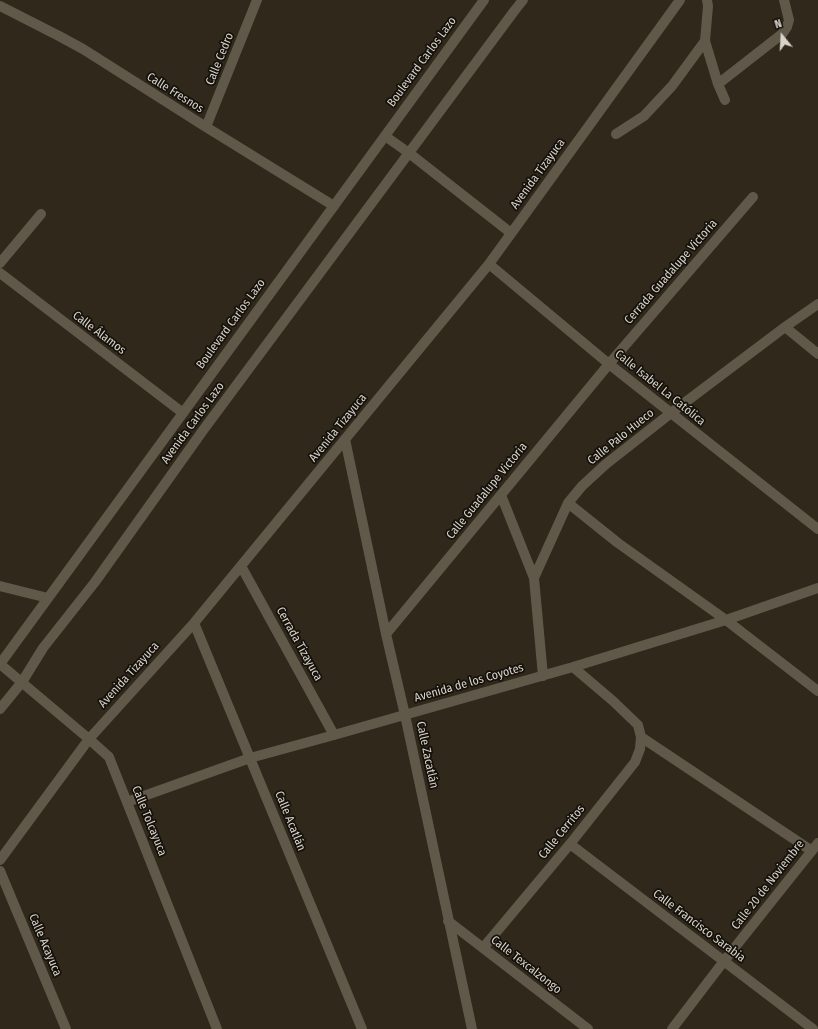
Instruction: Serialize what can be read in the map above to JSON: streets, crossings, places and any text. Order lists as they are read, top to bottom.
{
  "streets": {
    "street": [
      "Calle Cedro",
      "Boulevard Carlos Lazo",
      "Calle Fresnos",
      "Avenida Tizayuca",
      "Cerrada Guadalupe Victoria",
      "Calle Álamos",
      "Calle Isabel La Católica",
      "Avenida Carlos Lazo",
      "Calle Palo Hueco",
      "Calle Guadalupe Victoria",
      "Cerrada Tizayuca",
      "Avenida de los Coyotes",
      "Calle Zacatlán",
      "Calle Tolcayuca",
      "Calle Acatlán",
      "Calle Cerritos",
      "Calle 20 de Noviembre",
      "Calle Francisco Sarabia",
      "Calle Acayuca",
      "Calle Texcalzongo"
    ]
  },
  "crossings": [
    ["Calle Cedro", "Calle Fresnos"],
    ["Boulevard Carlos Lazo", "Calle Fresnos"],
    ["Boulevard Carlos Lazo", "Calle Álamos"],
    ["Boulevard Carlos Lazo", "Calle Tolcayuca"],
    ["Avenida Tizayuca", "Calle Isabel La Católica"],
    ["Avenida Tizayuca", "Cerrada Tizayuca"],
    ["Avenida Tizayuca", "Calle Zacatlán"],
    ["Avenida Tizayuca", "Calle Tolcayuca"],
    ["Avenida Tizayuca", "Calle Acatlán"],
    ["Cerrada Guadalupe Victoria", "Calle Isabel La Católica"],
    ["Cerrada Guadalupe Victoria", "Calle Guadalupe Victoria"],
    ["Calle Isabel La Católica", "Calle Palo Hueco"],
    ["Calle Isabel La Católica", "Calle Guadalupe Victoria"],
    ["Avenida Carlos Lazo", "Calle Tolcayuca"],
    ["Calle Guadalupe Victoria", "Calle Zacatlán"],
    ["Cerrada Tizayuca", "Avenida de los Coyotes"],
    ["Avenida de los Coyotes", "Calle Zacatlán"],
    ["Avenida de los Coyotes", "Calle Tolcayuca"],
    ["Avenida de los Coyotes", "Calle Acatlán"],
    ["Avenida de los Coyotes", "Calle Cerritos"],
    ["Calle Zacatlán", "Calle Texcalzongo"],
    ["Calle Cerritos", "Calle Francisco Sarabia"],
    ["Calle Cerritos", "Calle Texcalzongo"],
    ["Calle 20 de Noviembre", "Calle Francisco Sarabia"]
  ],
  "north": "top"
}
